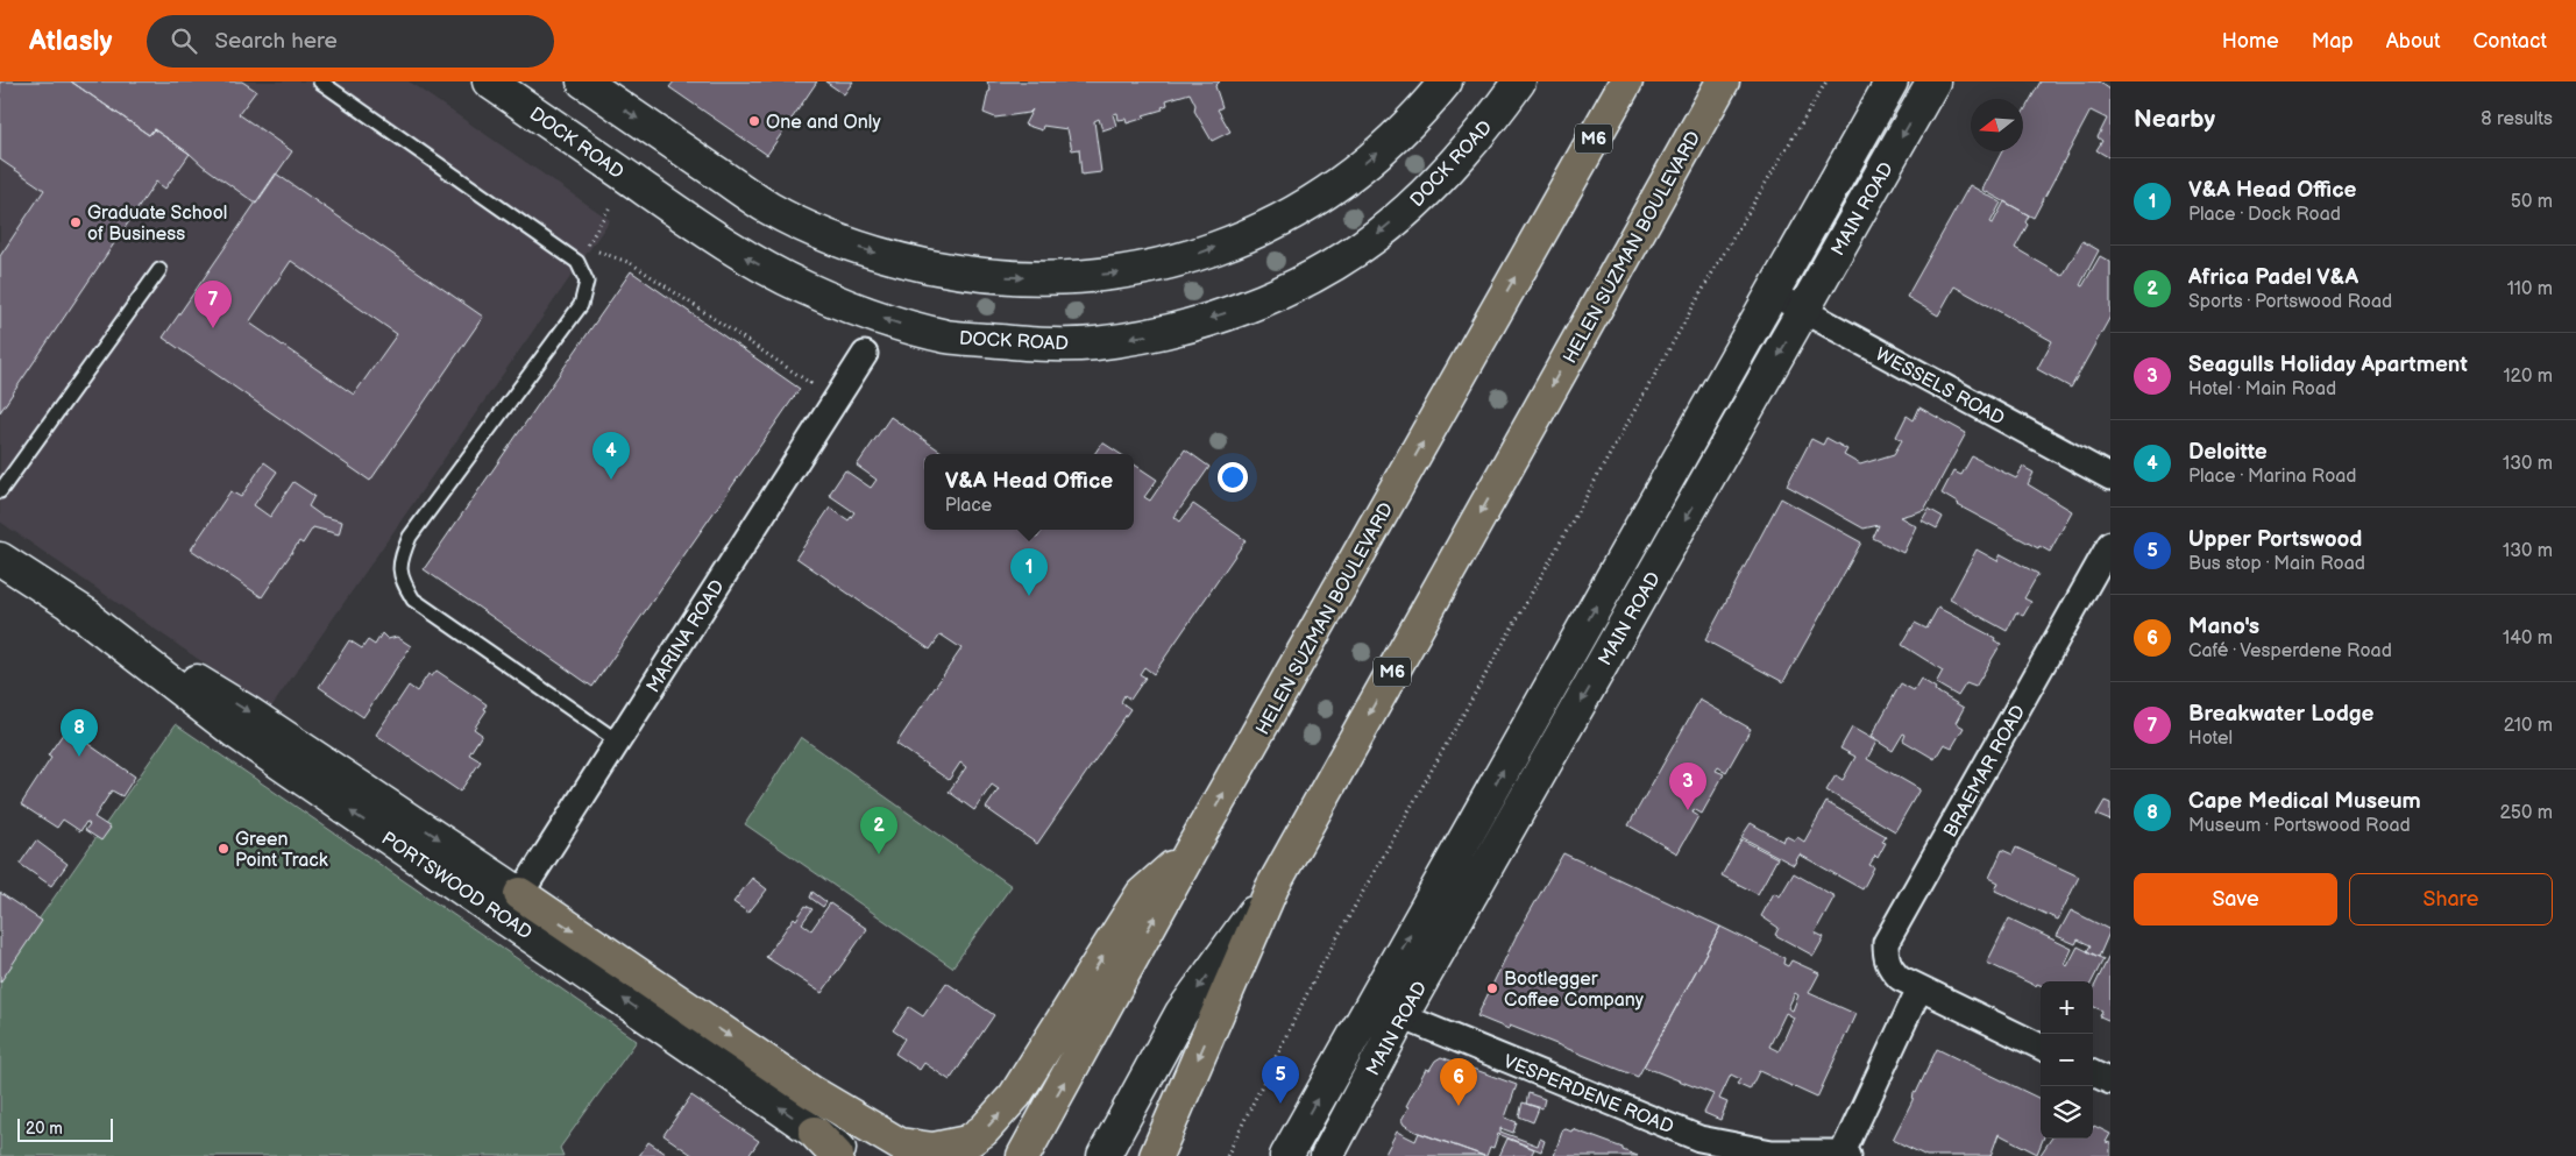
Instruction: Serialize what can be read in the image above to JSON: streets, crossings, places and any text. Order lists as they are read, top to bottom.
{
  "streets": {
    "main road": ["M6", "HELEN SUZMAN BOULEVARD"],
    "street": [
      "DOCK ROAD",
      "MAIN ROAD",
      "WESSELS ROAD",
      "MARINA ROAD",
      "BRAEMAR ROAD",
      "PORTSWOOD ROAD",
      "VESPERDENE ROAD"
    ]
  },
  "crossings": [
    ["MAIN ROAD", "WESSELS ROAD"],
    ["MAIN ROAD", "VESPERDENE ROAD"],
    ["MARINA ROAD", "PORTSWOOD ROAD"]
  ],
  "one_way": ["DOCK ROAD", "PORTSWOOD ROAD"],
  "places": [
    "One and Only",
    "Graduate School of Business",
    "Green Point Track",
    "Bootlegger Coffee Company"
  ],
  "scale_bar": "20 m",
  "north": "left",
  "page": {
    "header": "Atlasly",
    "search": "Search here",
    "nav": [
      "Home",
      "Map",
      "About",
      "Contact"
    ],
    "heading": ["Nearby", "8 results"],
    "list": [
      {
        "mark": "1",
        "name": "V&A Head Office",
        "note": "Place · Dock Road",
        "value": "50 m"
      },
      {
        "mark": "2",
        "name": "Africa Padel V&A",
        "note": "Sports · Portswood Road",
        "value": "110 m"
      },
      {
        "mark": "3",
        "name": "Seagulls Holiday Apartment",
        "note": "Hotel · Main Road",
        "value": "120 m"
      },
      {
        "mark": "4",
        "name": "Deloitte",
        "note": "Place · Marina Road",
        "value": "130 m"
      },
      {
        "mark": "5",
        "name": "Upper Portswood",
        "note": "Bus stop · Main Road",
        "value": "130 m"
      },
      {
        "mark": "6",
        "name": "Mano's",
        "note": "Café · Vesperdene Road",
        "value": "140 m"
      },
      {
        "mark": "7",
        "name": "Breakwater Lodge",
        "note": "Hotel",
        "value": "210 m"
      },
      {
        "mark": "8",
        "name": "Cape Medical Museum",
        "note": "Museum · Portswood Road",
        "value": "250 m"
      }
    ],
    "pins": [
      "7",
      "4",
      "1",
      "8",
      "3",
      "2",
      "5",
      "6"
    ],
    "popup": ["V&A Head Office", "Place"],
    "buttons": ["Save", "Share"],
    "map_buttons": ["+", "−"],
    "scale": "20 m"
  }
}
